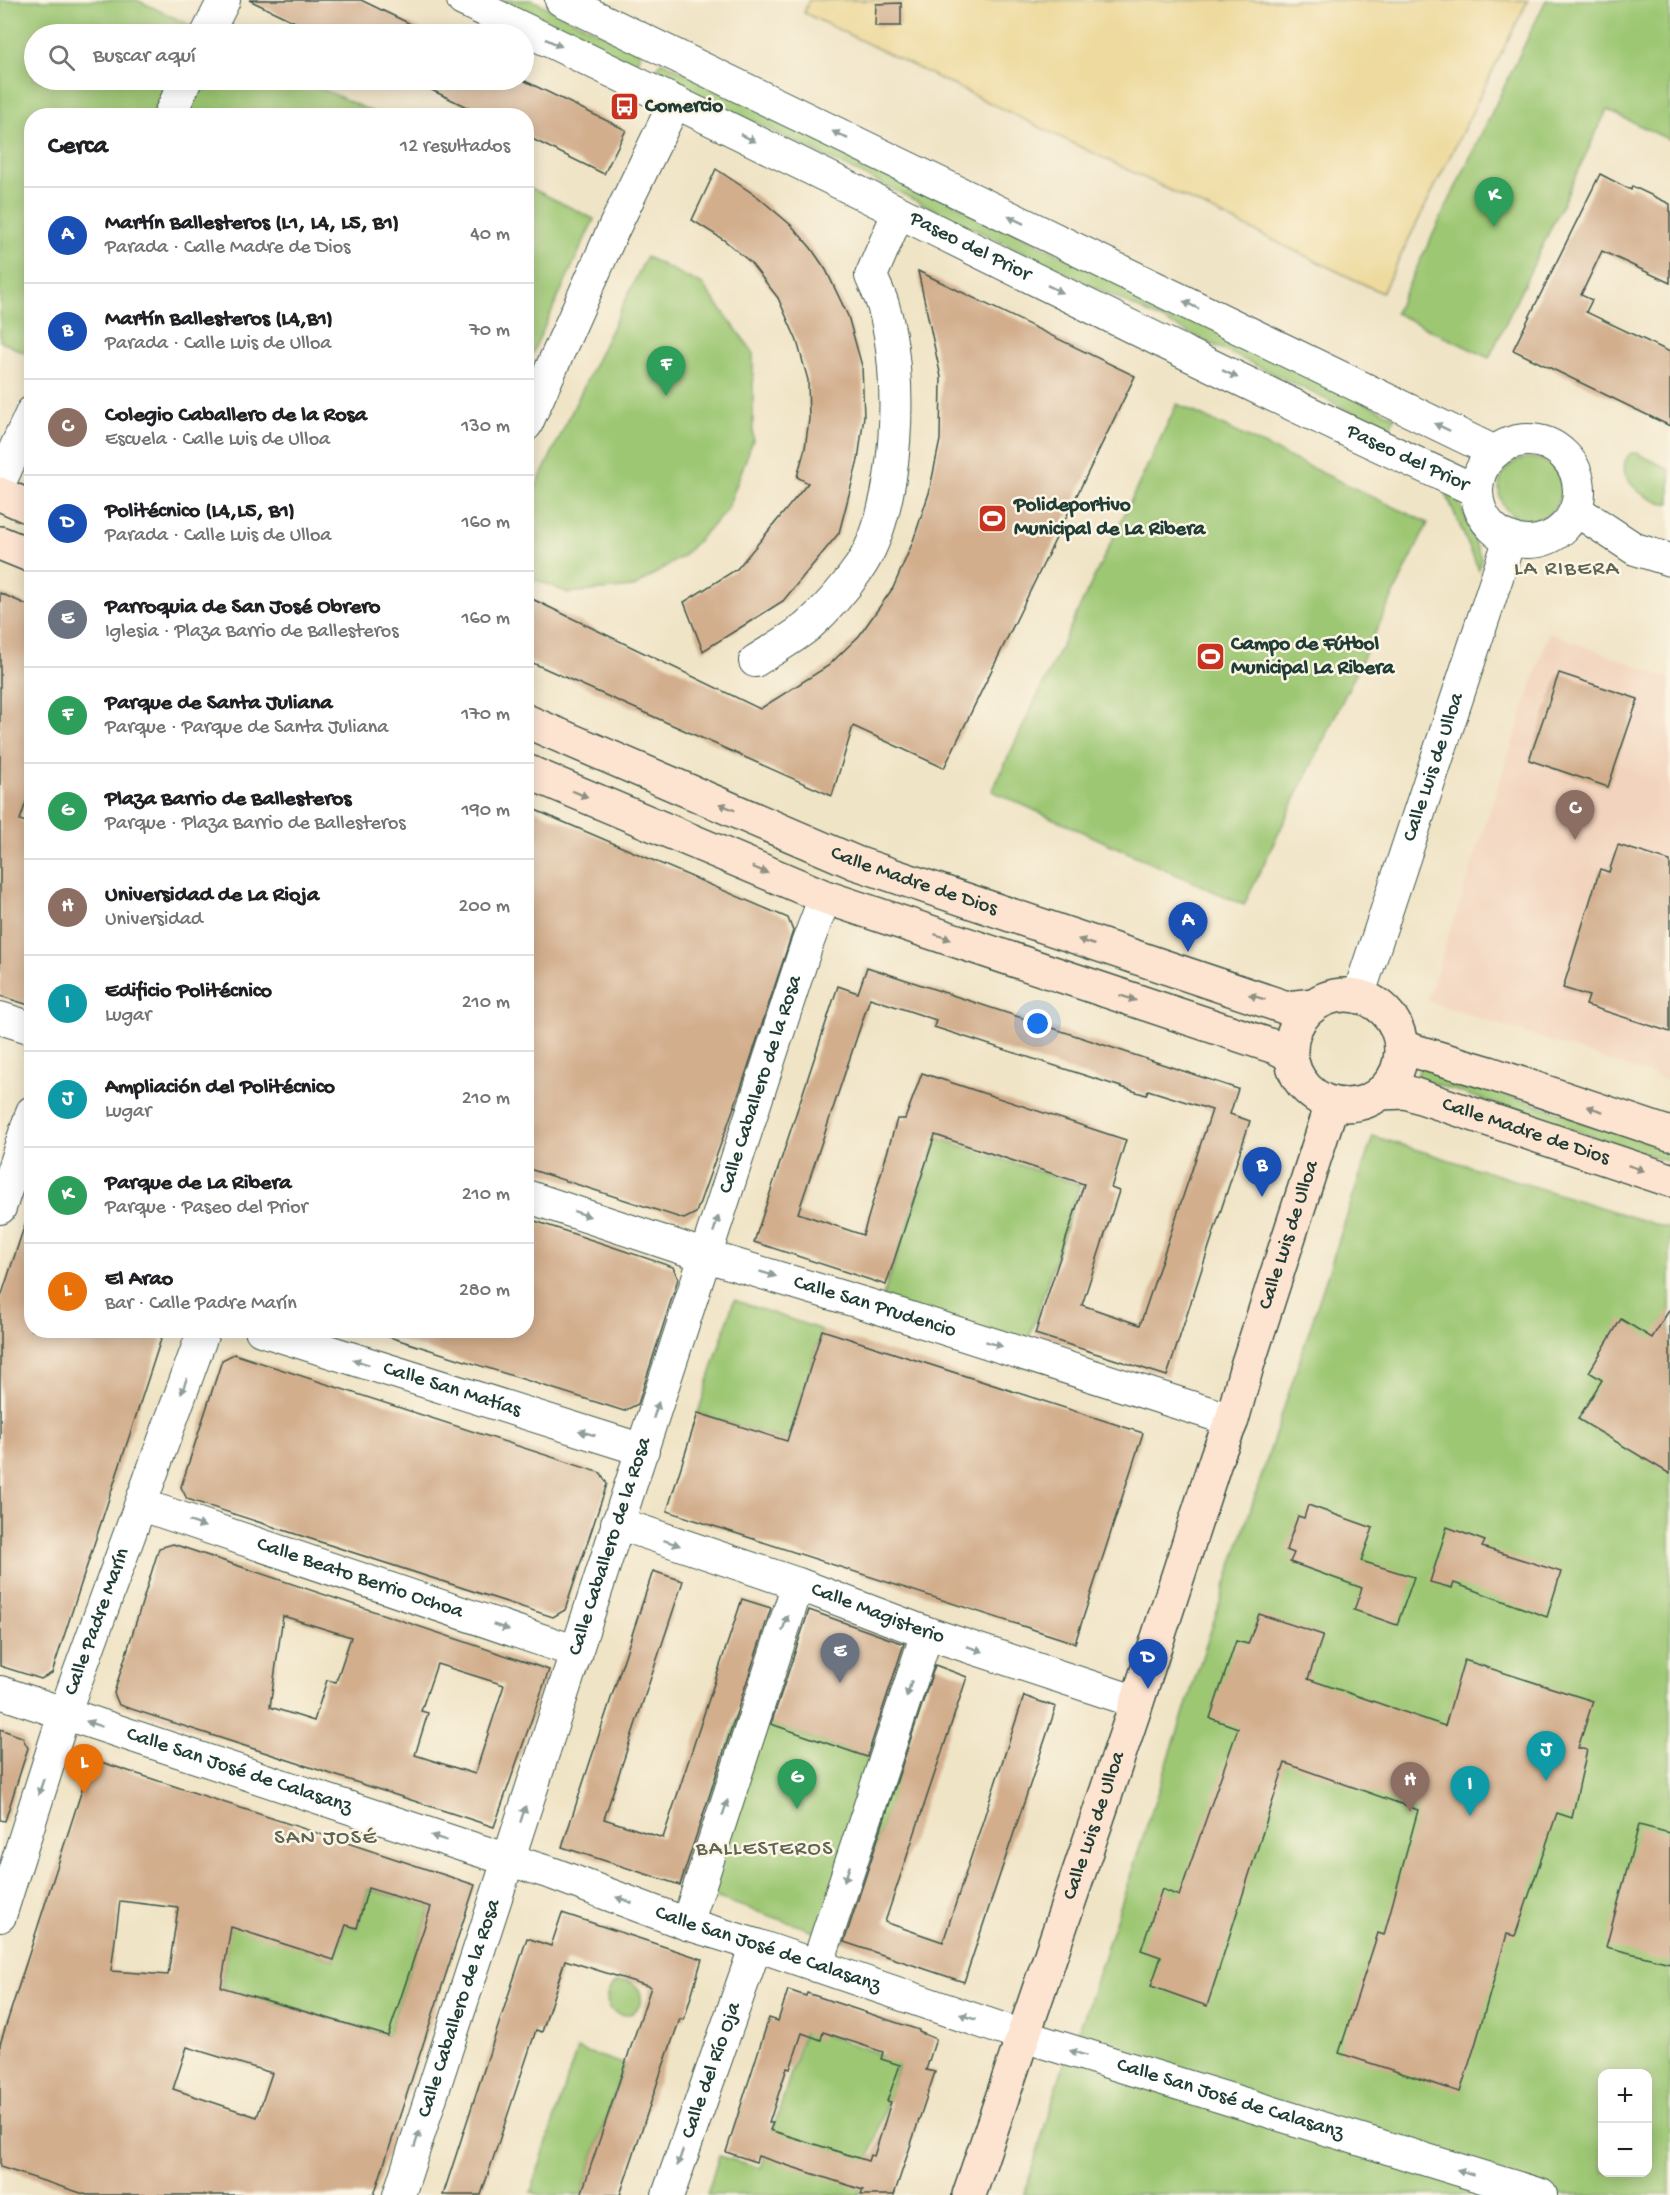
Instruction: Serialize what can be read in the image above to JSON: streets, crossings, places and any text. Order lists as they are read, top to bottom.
{
  "streets": {
    "main road": ["Calle Luis de Ulloa", "Calle Madre de Dios"],
    "street": [
      "Paseo del Prior",
      "Calle Caballero de la Rosa",
      "Calle San Prudencio",
      "Calle San Matías",
      "Calle Beato Berrio Ochoa",
      "Calle Magisterio",
      "Calle Padre Marín",
      "Calle San José de Calasanz",
      "Calle del Río Oja"
    ]
  },
  "crossings": [
    ["Paseo del Prior", "Calle Luis de Ulloa"],
    ["Calle Luis de Ulloa", "Calle Madre de Dios"],
    ["Calle Luis de Ulloa", "Calle San Prudencio"],
    ["Calle Luis de Ulloa", "Calle Magisterio"],
    ["Calle Luis de Ulloa", "Calle San José de Calasanz"],
    ["Calle Madre de Dios", "Calle Caballero de la Rosa"],
    ["Calle Caballero de la Rosa", "Calle San Prudencio"],
    ["Calle Caballero de la Rosa", "Calle San Matías"],
    ["Calle Caballero de la Rosa", "Calle Beato Berrio Ochoa"],
    ["Calle Caballero de la Rosa", "Calle Magisterio"],
    ["Calle Caballero de la Rosa", "Calle San José de Calasanz"],
    ["Calle Beato Berrio Ochoa", "Calle Padre Marín"],
    ["Calle Padre Marín", "Calle San José de Calasanz"],
    ["Calle San José de Calasanz", "Calle del Río Oja"]
  ],
  "one_way": [
    "Calle Caballero de la Rosa",
    "Calle San Prudencio",
    "Calle San Matías",
    "Calle Beato Berrio Ochoa",
    "Calle Magisterio",
    "Calle Padre Marín",
    "Calle San José de Calasanz",
    "Calle del Río Oja"
  ],
  "districts": ["LA RIBERA", "SAN JOSÉ", "BALLESTEROS"],
  "places": {
    "bus stop": ["Comercio"],
    "sports": ["Polideportivo Municipal de La Ribera", "Campo de Fútbol Municipal La Ribera"]
  },
  "page": {
    "search": "Buscar aquí",
    "heading": ["Cerca", "12 resultados"],
    "pins": [
      "K",
      "F",
      "C",
      "A",
      "B",
      "E",
      "D",
      "J",
      "L",
      "G",
      "H",
      "I"
    ],
    "list": [
      {
        "mark": "A",
        "name": "Martín Ballesteros (L1, L4, L5, B1)",
        "note": "Parada · Calle Madre de Dios",
        "value": "40 m"
      },
      {
        "mark": "B",
        "name": "Martín Ballesteros (L4,B1)",
        "note": "Parada · Calle Luis de Ulloa",
        "value": "70 m"
      },
      {
        "mark": "C",
        "name": "Colegio Caballero de la Rosa",
        "note": "Escuela · Calle Luis de Ulloa",
        "value": "130 m"
      },
      {
        "mark": "D",
        "name": "Politécnico (L4,L5, B1)",
        "note": "Parada · Calle Luis de Ulloa",
        "value": "160 m"
      },
      {
        "mark": "E",
        "name": "Parroquia de San José Obrero",
        "note": "Iglesia · Plaza Barrio de Ballesteros",
        "value": "160 m"
      },
      {
        "mark": "F",
        "name": "Parque de Santa Juliana",
        "note": "Parque · Parque de Santa Juliana",
        "value": "170 m"
      },
      {
        "mark": "G",
        "name": "Plaza Barrio de Ballesteros",
        "note": "Parque · Plaza Barrio de Ballesteros",
        "value": "190 m"
      },
      {
        "mark": "H",
        "name": "Universidad de La Rioja",
        "note": "Universidad",
        "value": "200 m"
      },
      {
        "mark": "I",
        "name": "Edificio Politécnico",
        "note": "Lugar",
        "value": "210 m"
      },
      {
        "mark": "J",
        "name": "Ampliación del Politécnico",
        "note": "Lugar",
        "value": "210 m"
      },
      {
        "mark": "K",
        "name": "Parque de La Ribera",
        "note": "Parque · Paseo del Prior",
        "value": "210 m"
      },
      {
        "mark": "L",
        "name": "El Arao",
        "note": "Bar · Calle Padre Marín",
        "value": "280 m"
      }
    ],
    "map_buttons": ["+", "−"]
  }
}
